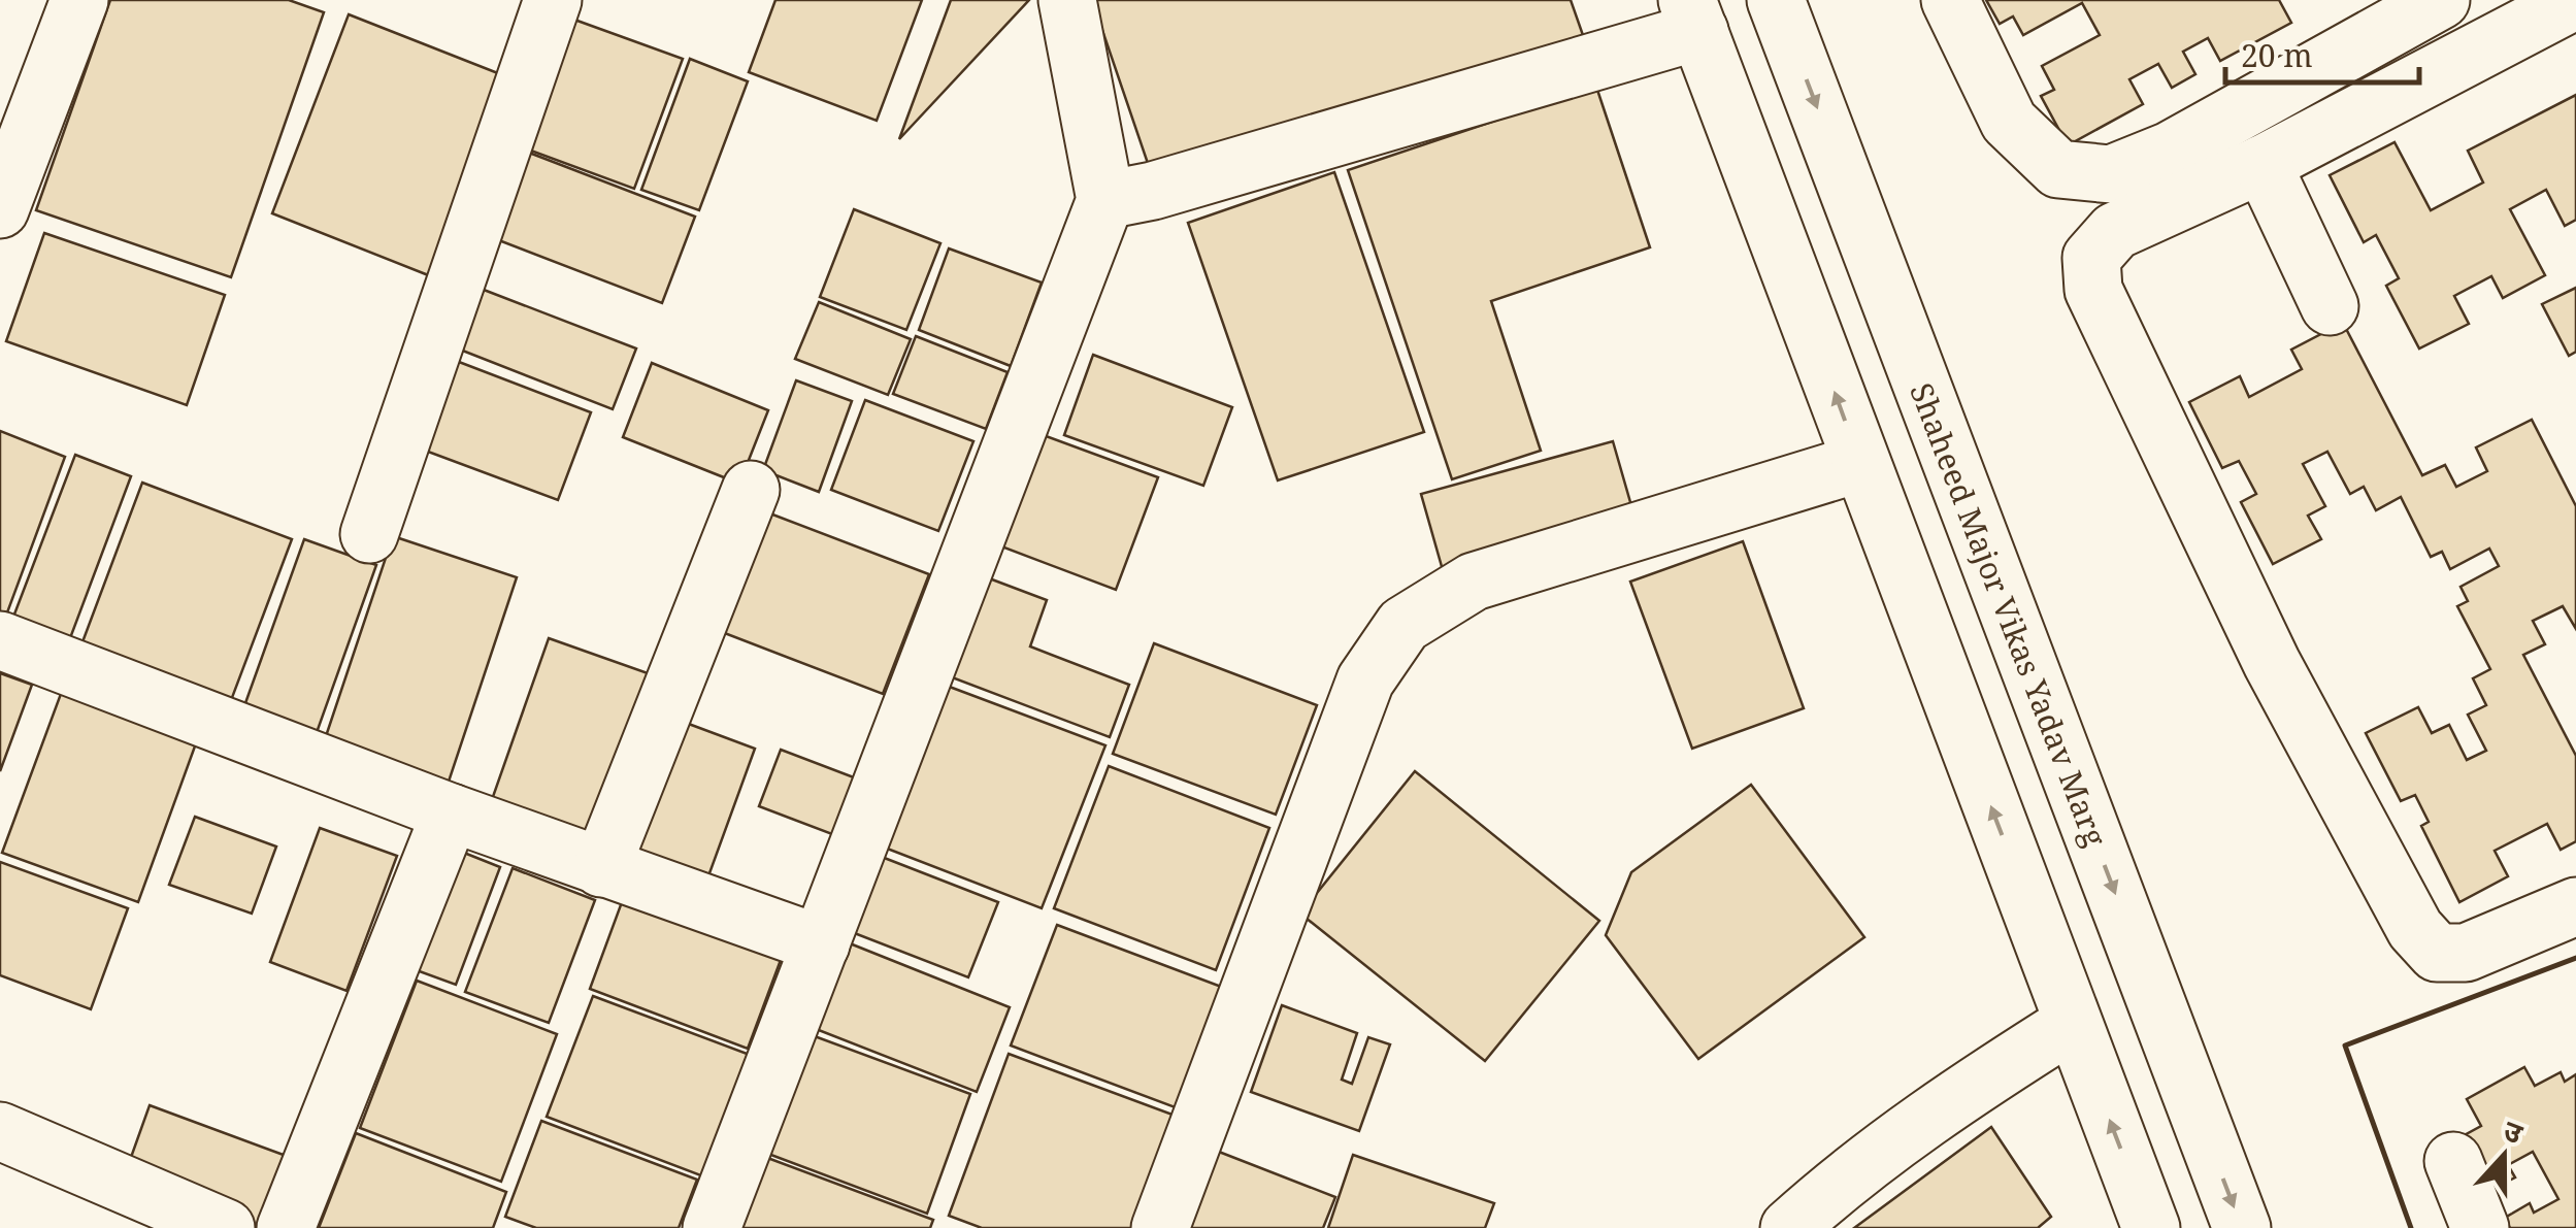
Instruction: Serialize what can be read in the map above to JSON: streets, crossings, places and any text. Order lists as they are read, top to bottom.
{
  "streets": {
    "street": ["Shaheed Major Vikas Yadav Marg"]
  },
  "scale_bar": "20 m",
  "north": "top"
}
